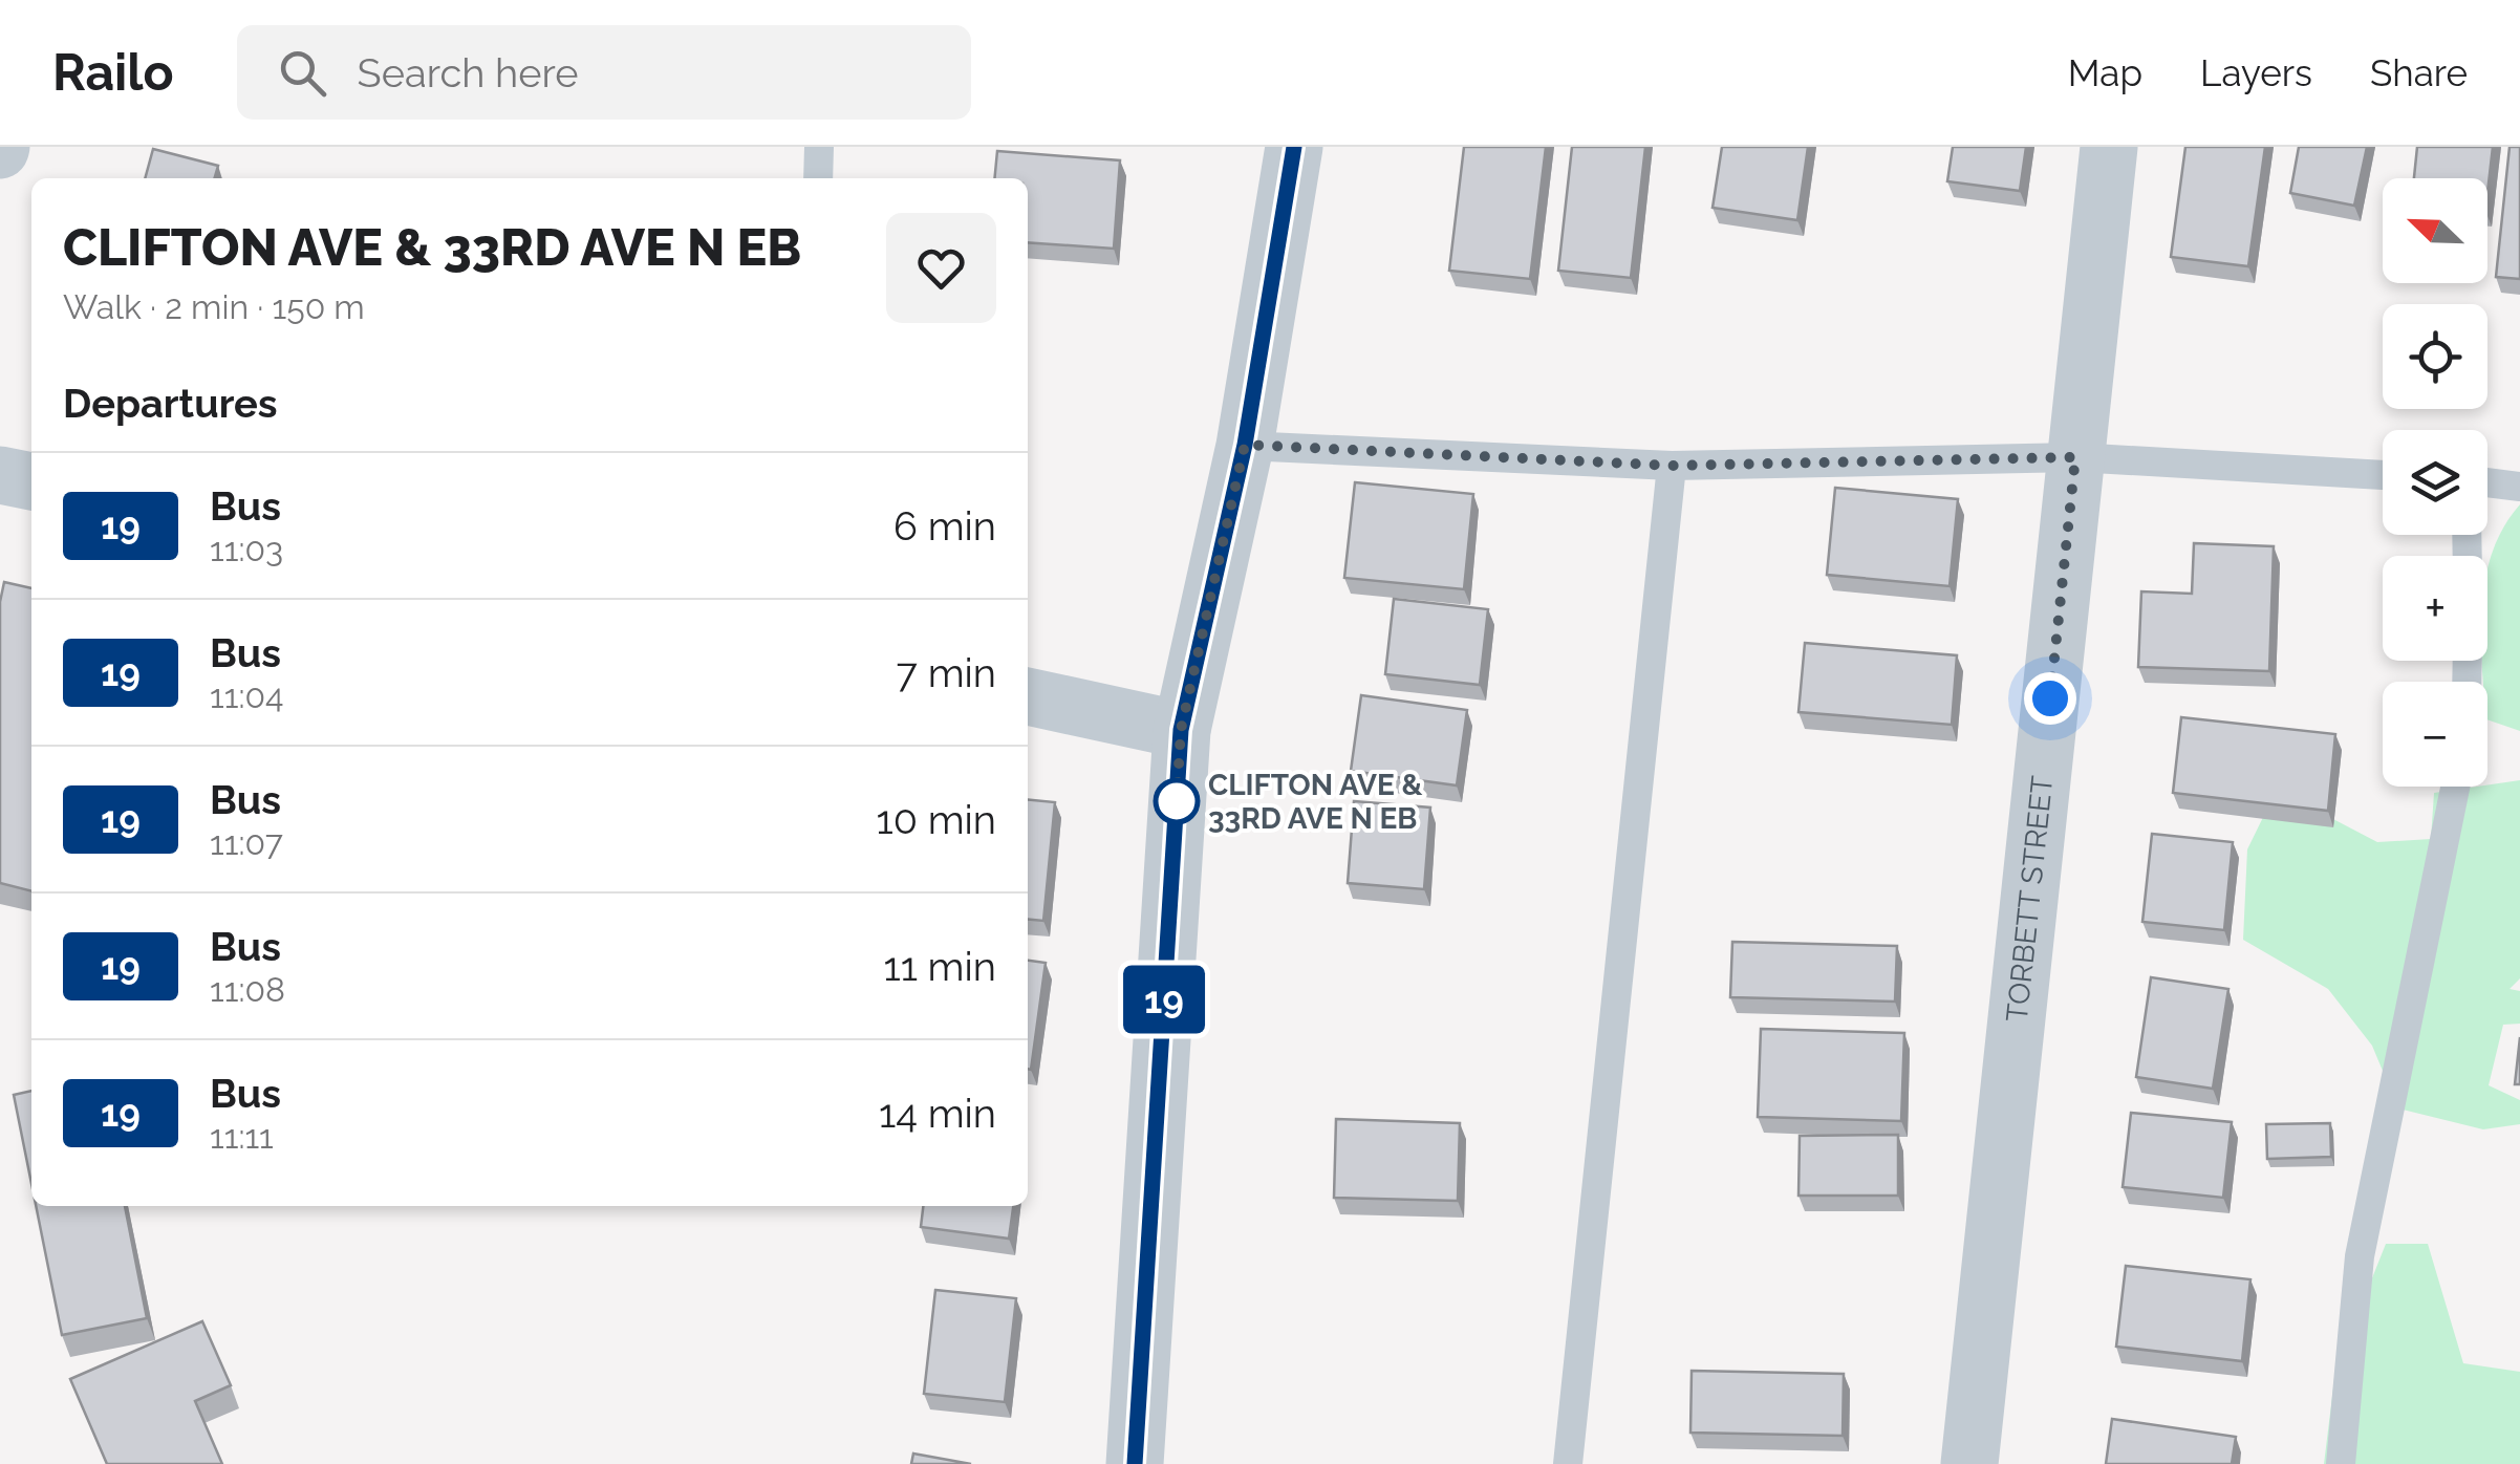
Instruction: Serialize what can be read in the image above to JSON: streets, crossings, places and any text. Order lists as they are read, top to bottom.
{
  "streets": {
    "street": ["TORBETT STREET"]
  },
  "places": ["CLIFTON AVE & 33RD AVE N EB"],
  "lines": ["bus line 19"],
  "north": "top left",
  "page": {
    "header": "Railo",
    "search": "Search here",
    "nav": ["Map", "Layers", "Share"],
    "on_map": "19",
    "map_buttons": ["+", "−"],
    "heading": [
      ["CLIFTON AVE & 33RD AVE N EB", "Walk · 2 min · 150 m"],
      "Departures"
    ],
    "list": [
      {
        "mark": "19",
        "name": "Bus",
        "note": "11:03",
        "value": "6 min"
      },
      {
        "mark": "19",
        "name": "Bus",
        "note": "11:04",
        "value": "7 min"
      },
      {
        "mark": "19",
        "name": "Bus",
        "note": "11:07",
        "value": "10 min"
      },
      {
        "mark": "19",
        "name": "Bus",
        "note": "11:08",
        "value": "11 min"
      },
      {
        "mark": "19",
        "name": "Bus",
        "note": "11:11",
        "value": "14 min"
      }
    ]
  }
}
